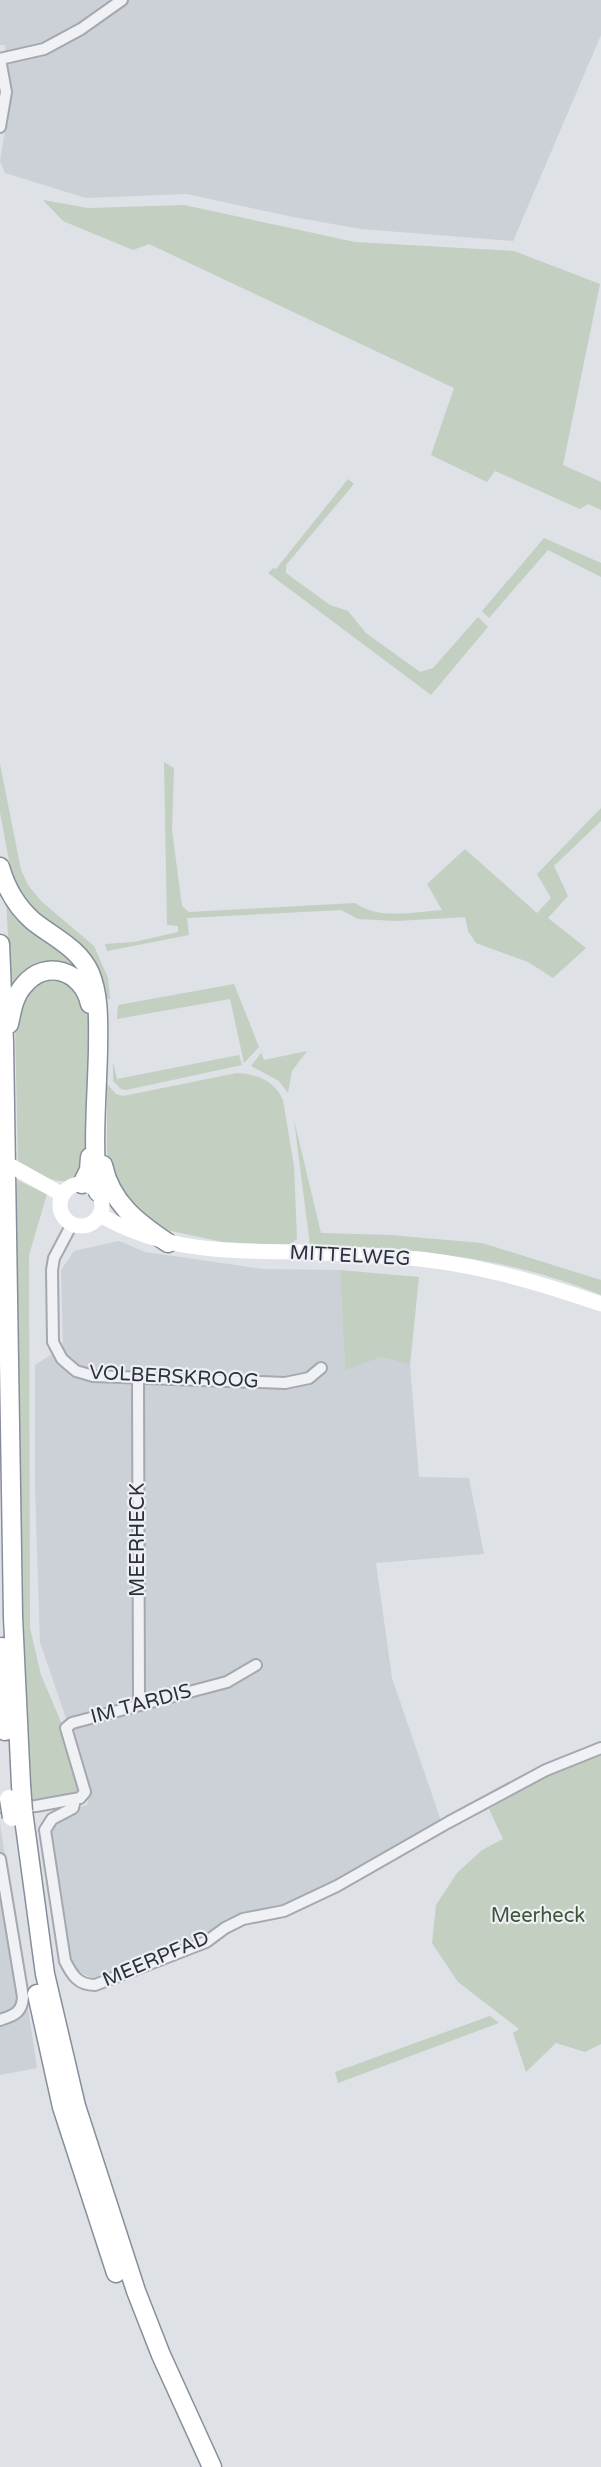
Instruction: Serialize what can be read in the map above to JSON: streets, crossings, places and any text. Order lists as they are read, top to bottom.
{
  "streets": {
    "main road": ["MITTELWEG"],
    "street": [
      "VOLBERSKROOG",
      "MEERHECK",
      "IM TARDIS",
      "MEERPFAD"
    ]
  },
  "crossings": [
    ["MITTELWEG", "VOLBERSKROOG"],
    ["VOLBERSKROOG", "MEERHECK"],
    ["MEERHECK", "IM TARDIS"],
    ["IM TARDIS", "MEERPFAD"]
  ],
  "parks": ["Meerheck"]
}
